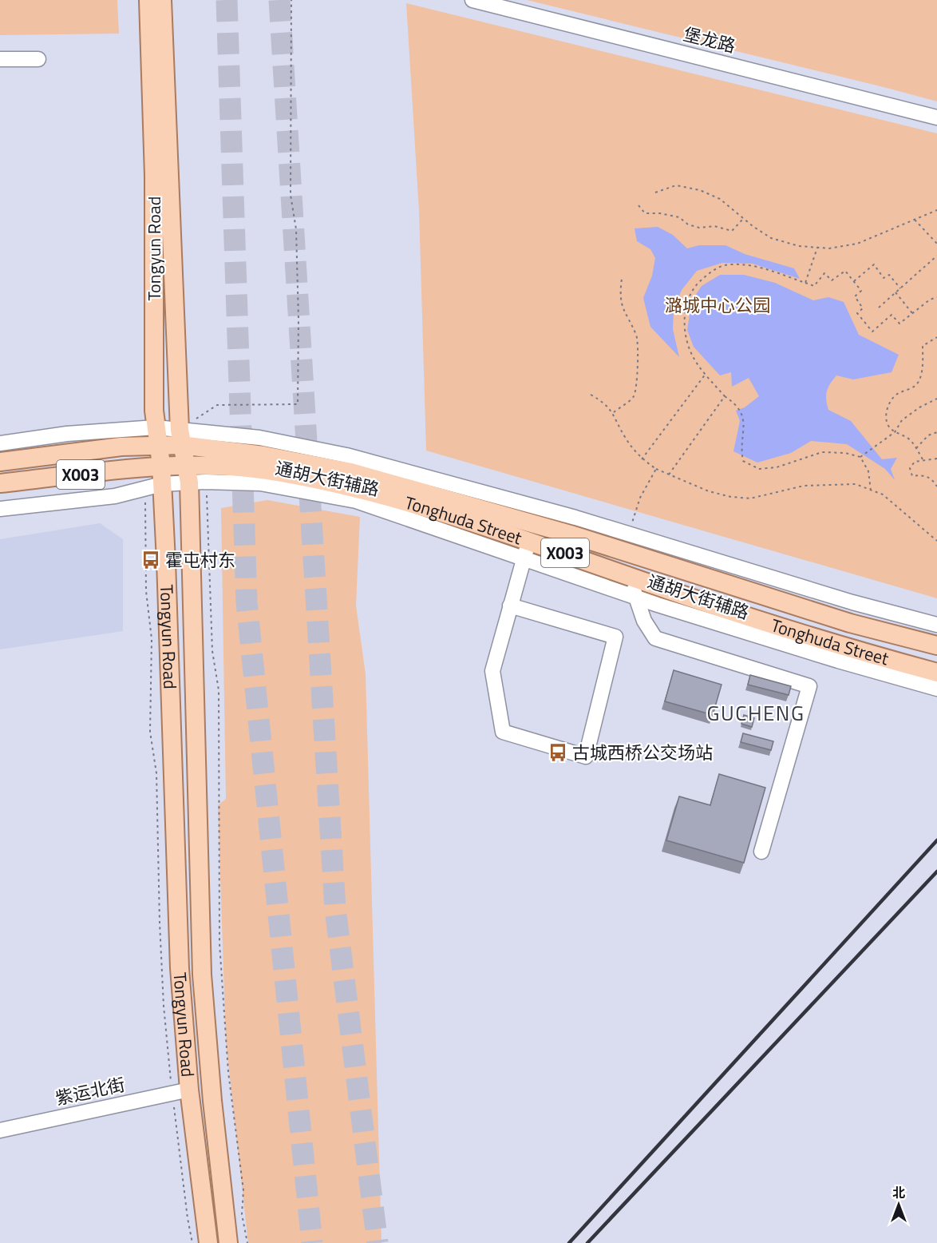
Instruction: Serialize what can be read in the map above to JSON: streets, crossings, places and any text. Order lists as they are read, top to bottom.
{
  "streets": {
    "main road": ["Tongyun Road", "X003", "Tonghuda Street"],
    "street": ["堡龙路", "通胡大街辅路", "紫运北街"]
  },
  "crossings": [
    ["Tongyun Road", "通胡大街辅路"],
    ["Tongyun Road", "Tonghuda Street"],
    ["Tongyun Road", "紫运北街"]
  ],
  "districts": ["GUCHENG"],
  "parks": ["潞城中心公园"],
  "places": {
    "bus stop": ["霍屯村东", "古城西桥公交场站"]
  },
  "north": "top"
}
